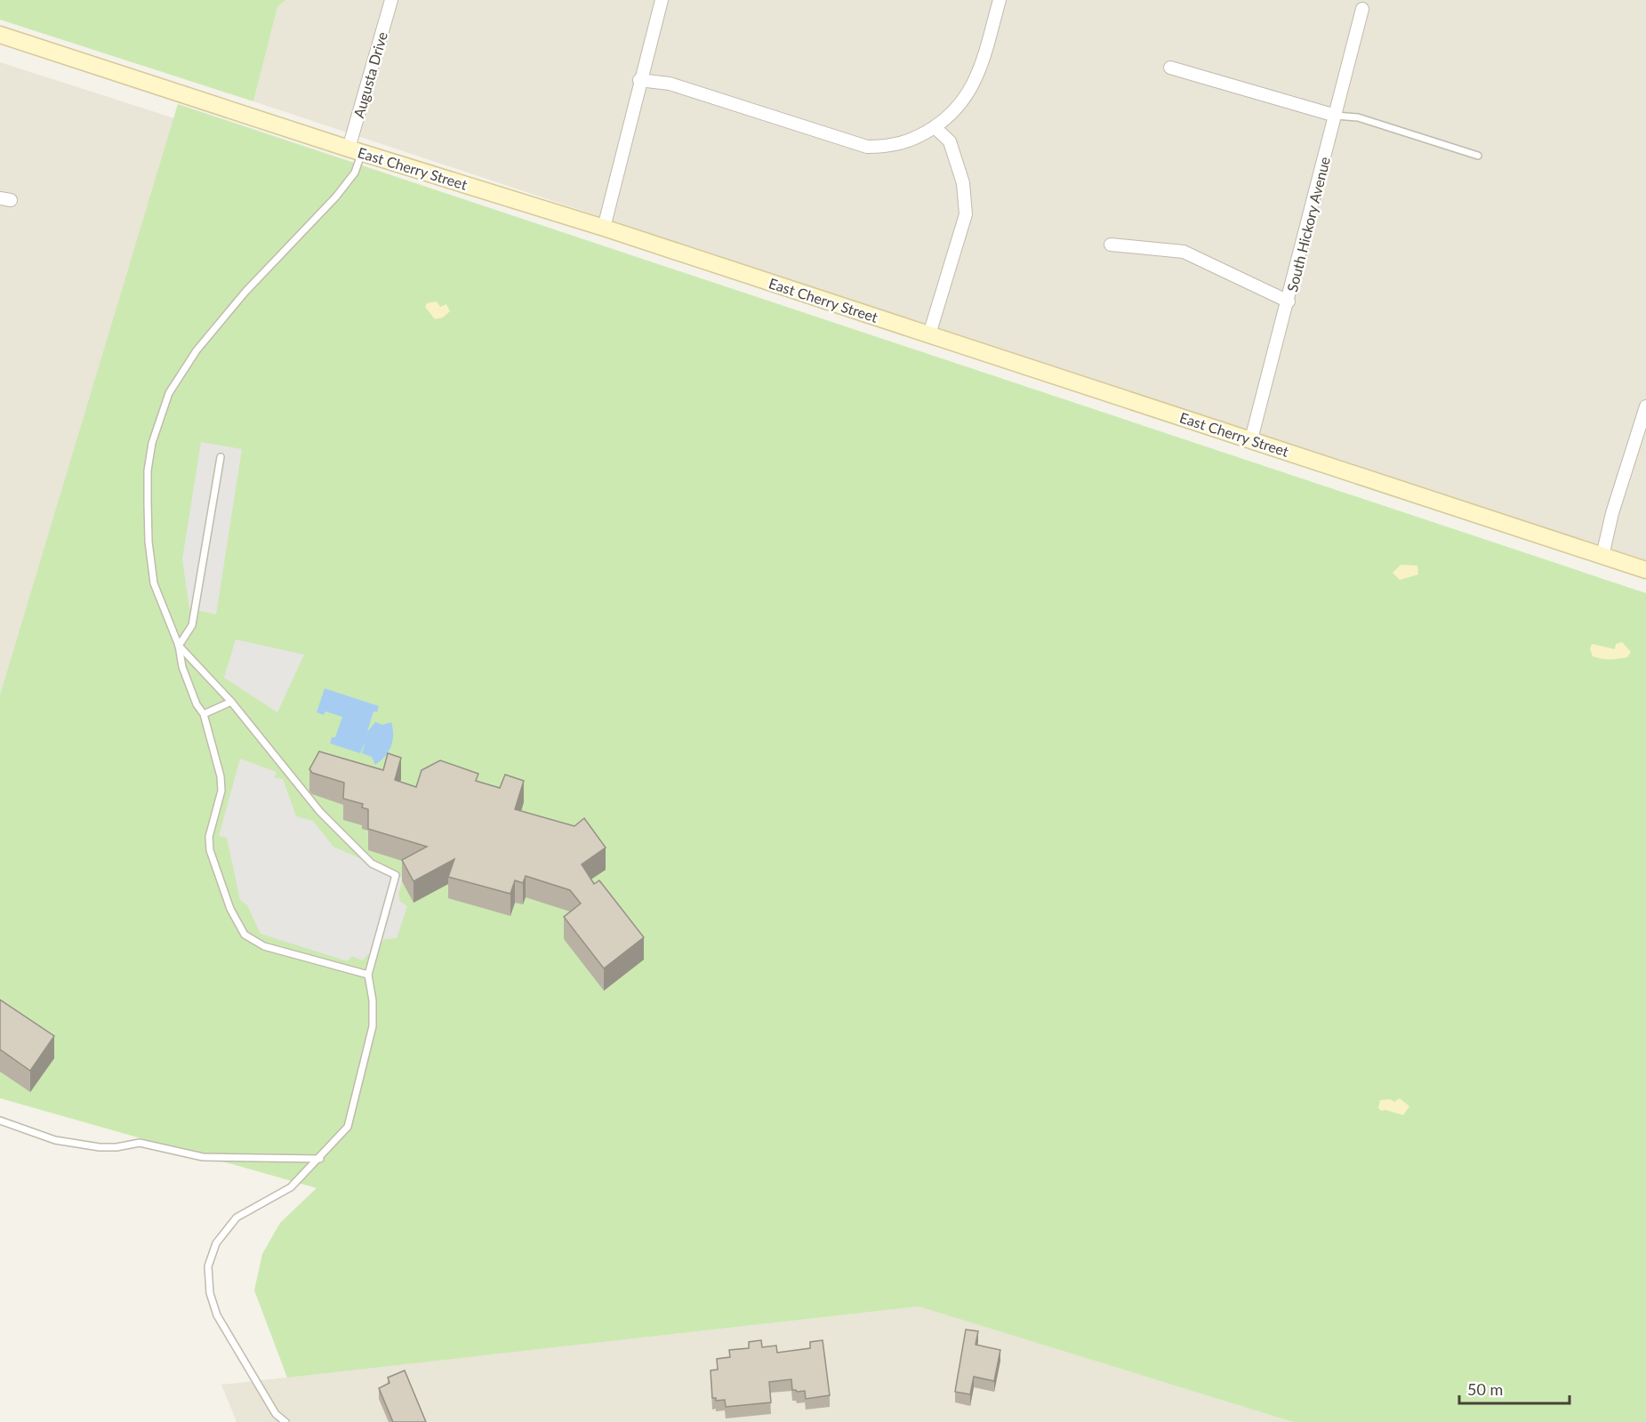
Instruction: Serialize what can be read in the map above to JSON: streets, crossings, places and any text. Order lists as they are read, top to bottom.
{
  "streets": {
    "street": ["Augusta Drive", "East Cherry Street", "South Hickory Avenue"]
  },
  "crossings": [
    ["Augusta Drive", "East Cherry Street"],
    ["East Cherry Street", "South Hickory Avenue"]
  ],
  "scale_bar": "50 m"
}
